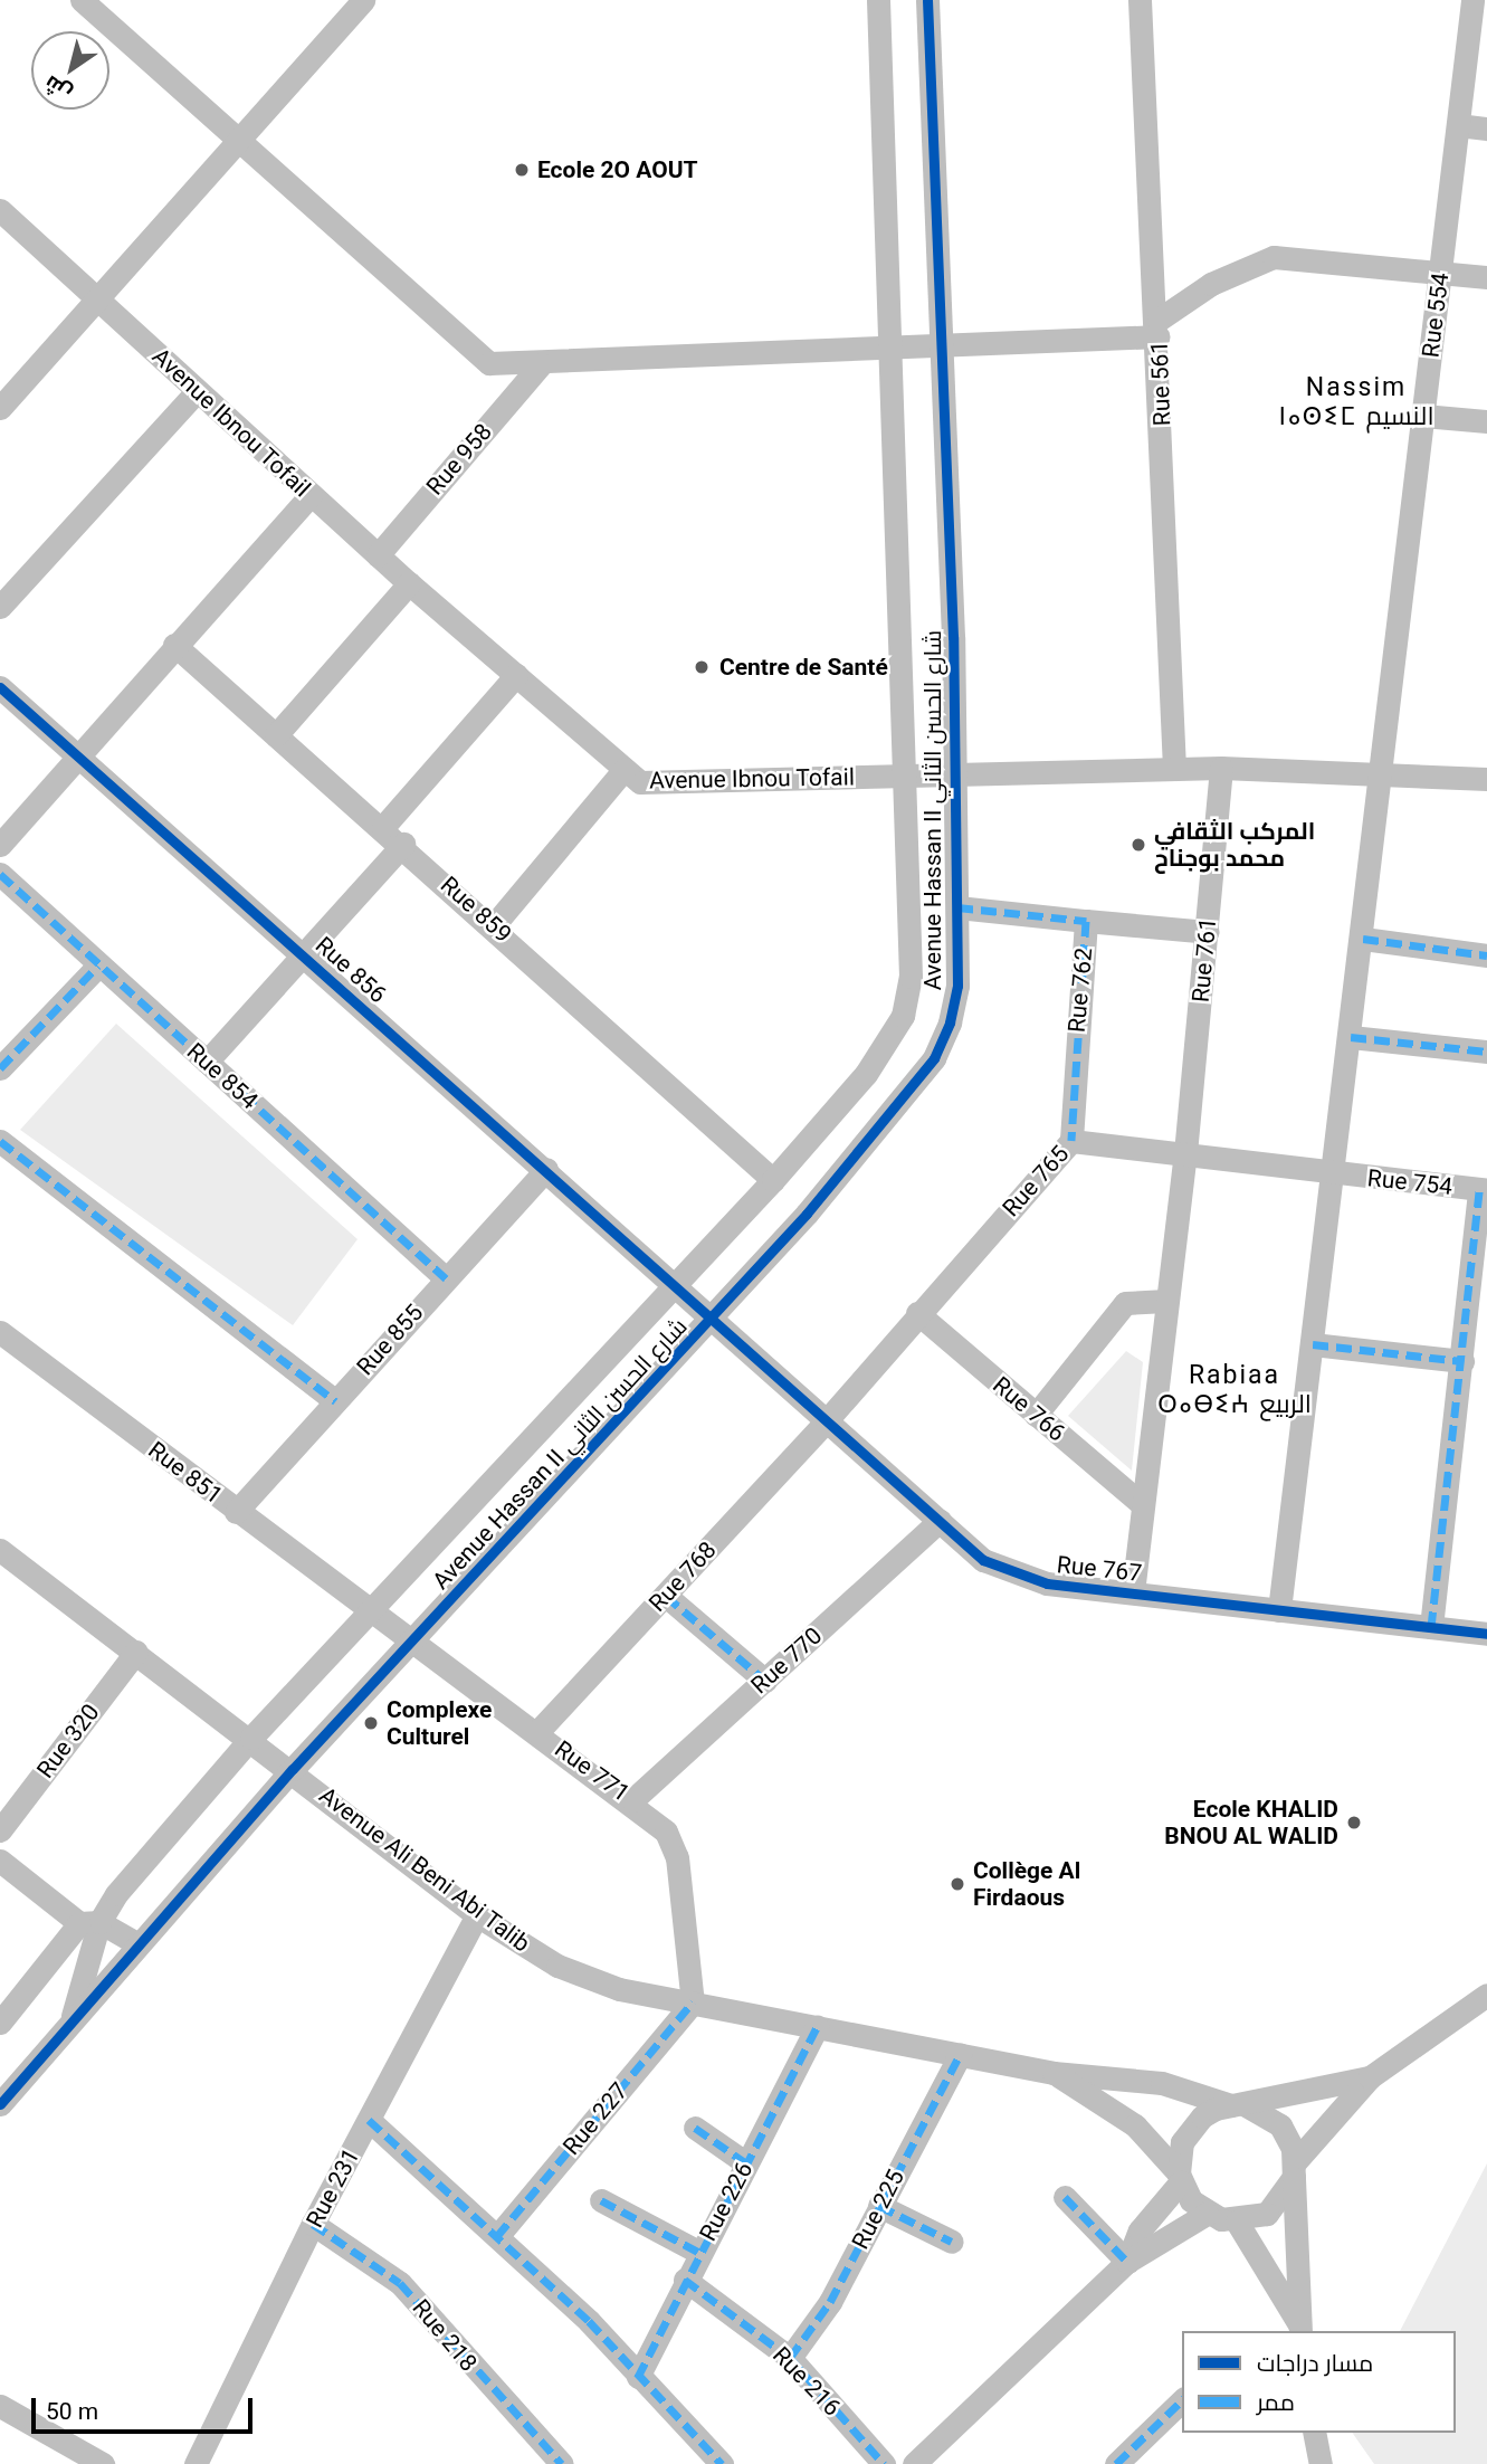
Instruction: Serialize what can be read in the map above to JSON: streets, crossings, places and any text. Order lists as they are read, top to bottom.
{
  "streets": {
    "street": [
      "Rue 554",
      "Rue 561",
      "Avenue Ibnou Tofail",
      "Rue 958",
      "Avenue Hassan II شارع الحسن الثاني",
      "Rue 859",
      "Rue 761",
      "Rue 856",
      "Rue 762",
      "Rue 854",
      "Rue 765",
      "Rue 754",
      "Rue 855",
      "Rue 766",
      "Rue 851",
      "Rue 767",
      "Rue 768",
      "Rue 770",
      "Rue 320",
      "Rue 771",
      "Avenue Ali Beni Abi Talib",
      "Rue 227",
      "Rue 231",
      "Rue 226",
      "Rue 225",
      "Rue 218",
      "Rue 216"
    ]
  },
  "crossings": [
    ["Rue 554", "Avenue Ibnou Tofail"],
    ["Rue 554", "Rue 765"],
    ["Rue 554", "Rue 754"],
    ["Rue 554", "Rue 767"],
    ["Rue 561", "Avenue Ibnou Tofail"],
    ["Avenue Ibnou Tofail", "Rue 958"],
    ["Avenue Ibnou Tofail", "Avenue Hassan II شارع الحسن الثاني"],
    ["Avenue Ibnou Tofail", "Rue 761"],
    ["Avenue Hassan II شارع الحسن الثاني", "Rue 859"],
    ["Avenue Hassan II شارع الحسن الثاني", "Rue 856"],
    ["Avenue Hassan II شارع الحسن الثاني", "Rue 762"],
    ["Avenue Hassan II شارع الحسن الثاني", "Rue 851"],
    ["Avenue Hassan II شارع الحسن الثاني", "Rue 767"],
    ["Avenue Hassan II شارع الحسن الثاني", "Rue 771"],
    ["Avenue Hassan II شارع الحسن الثاني", "Avenue Ali Beni Abi Talib"],
    ["Rue 761", "Rue 765"],
    ["Rue 761", "Rue 766"],
    ["Rue 761", "Rue 767"],
    ["Rue 856", "Rue 855"],
    ["Rue 856", "Rue 767"],
    ["Rue 762", "Rue 765"],
    ["Rue 854", "Rue 855"],
    ["Rue 765", "Rue 754"],
    ["Rue 765", "Rue 766"],
    ["Rue 765", "Rue 767"],
    ["Rue 765", "Rue 768"],
    ["Rue 855", "Rue 851"],
    ["Rue 851", "Rue 771"],
    ["Rue 767", "Rue 768"],
    ["Rue 767", "Rue 770"],
    ["Rue 768", "Rue 771"],
    ["Rue 770", "Rue 771"],
    ["Rue 320", "Avenue Ali Beni Abi Talib"],
    ["Rue 771", "Avenue Ali Beni Abi Talib"],
    ["Rue 771", "Rue 227"],
    ["Avenue Ali Beni Abi Talib", "Rue 227"],
    ["Avenue Ali Beni Abi Talib", "Rue 231"],
    ["Avenue Ali Beni Abi Talib", "Rue 226"],
    ["Avenue Ali Beni Abi Talib", "Rue 225"],
    ["Rue 231", "Rue 218"],
    ["Rue 226", "Rue 216"],
    ["Rue 225", "Rue 216"]
  ],
  "districts": ["Nassim ⵏⴰⵙⵉⵎ النسيم", "Rabiaa ⵔⴰⴱⵉⵄ الربيع"],
  "places": [
    "Ecole 2O AOUT",
    "Centre de Santé",
    "المركب الثقافي محمد بوجناح",
    "Complexe Culturel",
    "Ecole KHALID BNOU AL WALID",
    "Collège Al Firdaous"
  ],
  "legend": ["مسار دراجات", "ممر"],
  "scale_bar": "50 m",
  "north": "bottom left"
}
